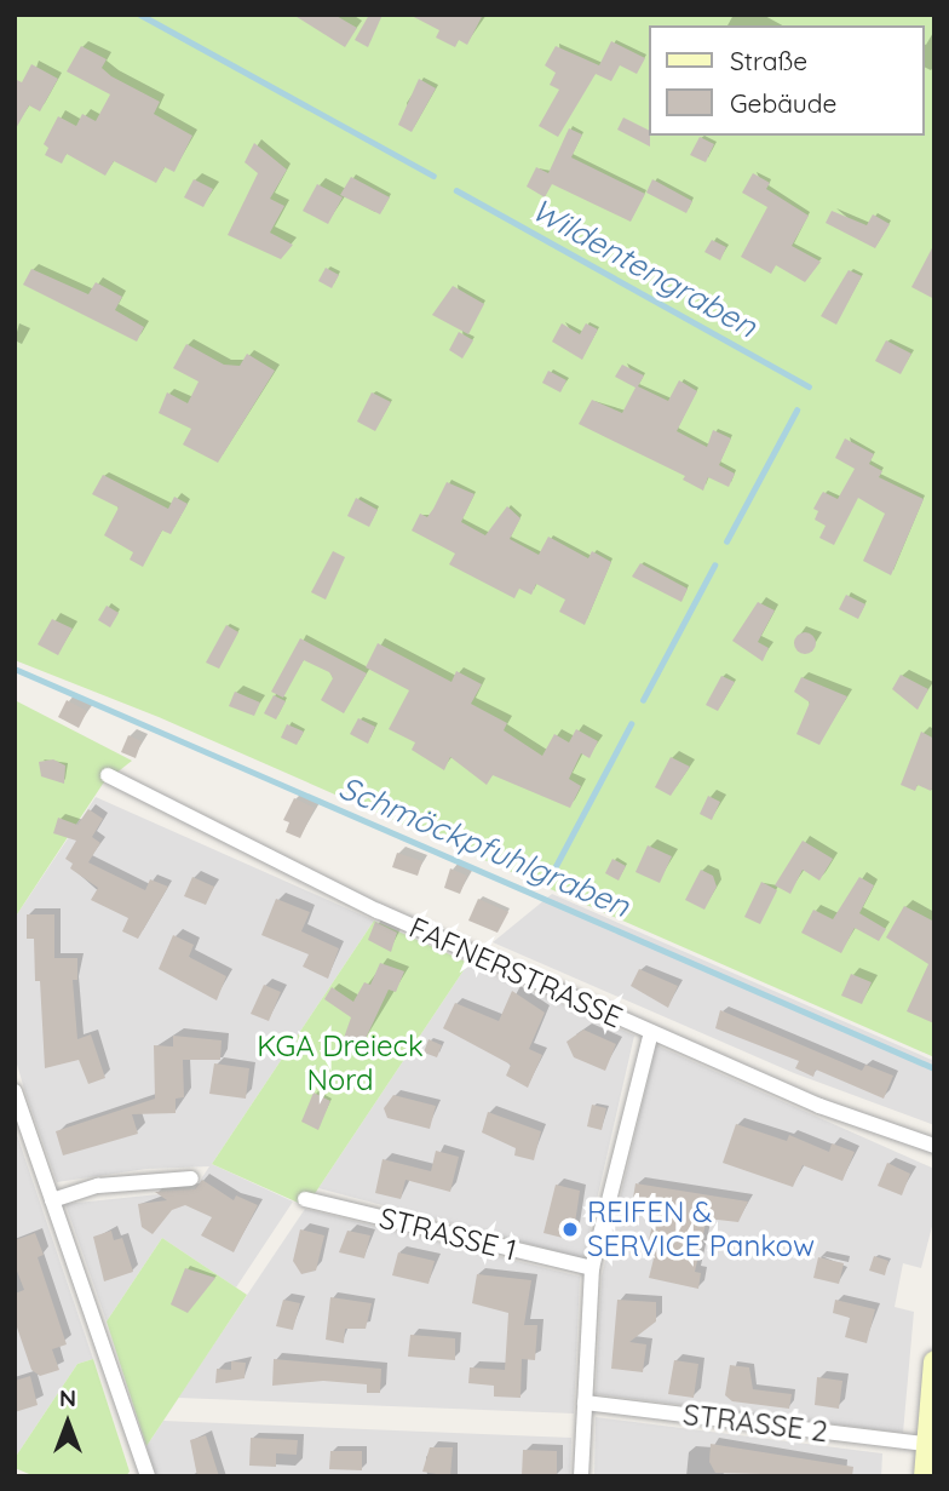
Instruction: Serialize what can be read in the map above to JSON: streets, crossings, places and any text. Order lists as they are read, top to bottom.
{
  "streets": {
    "street": ["FAFNERSTRASSE", "STRASSE 1", "STRASSE 2"]
  },
  "water": ["Wildentengraben", "Schmöckpfuhlgraben"],
  "parks": ["KGA Dreieck Nord"],
  "places": ["REIFEN & SERVICE Pankow"],
  "legend": ["Straße", "Gebäude"],
  "north": "top"
}
